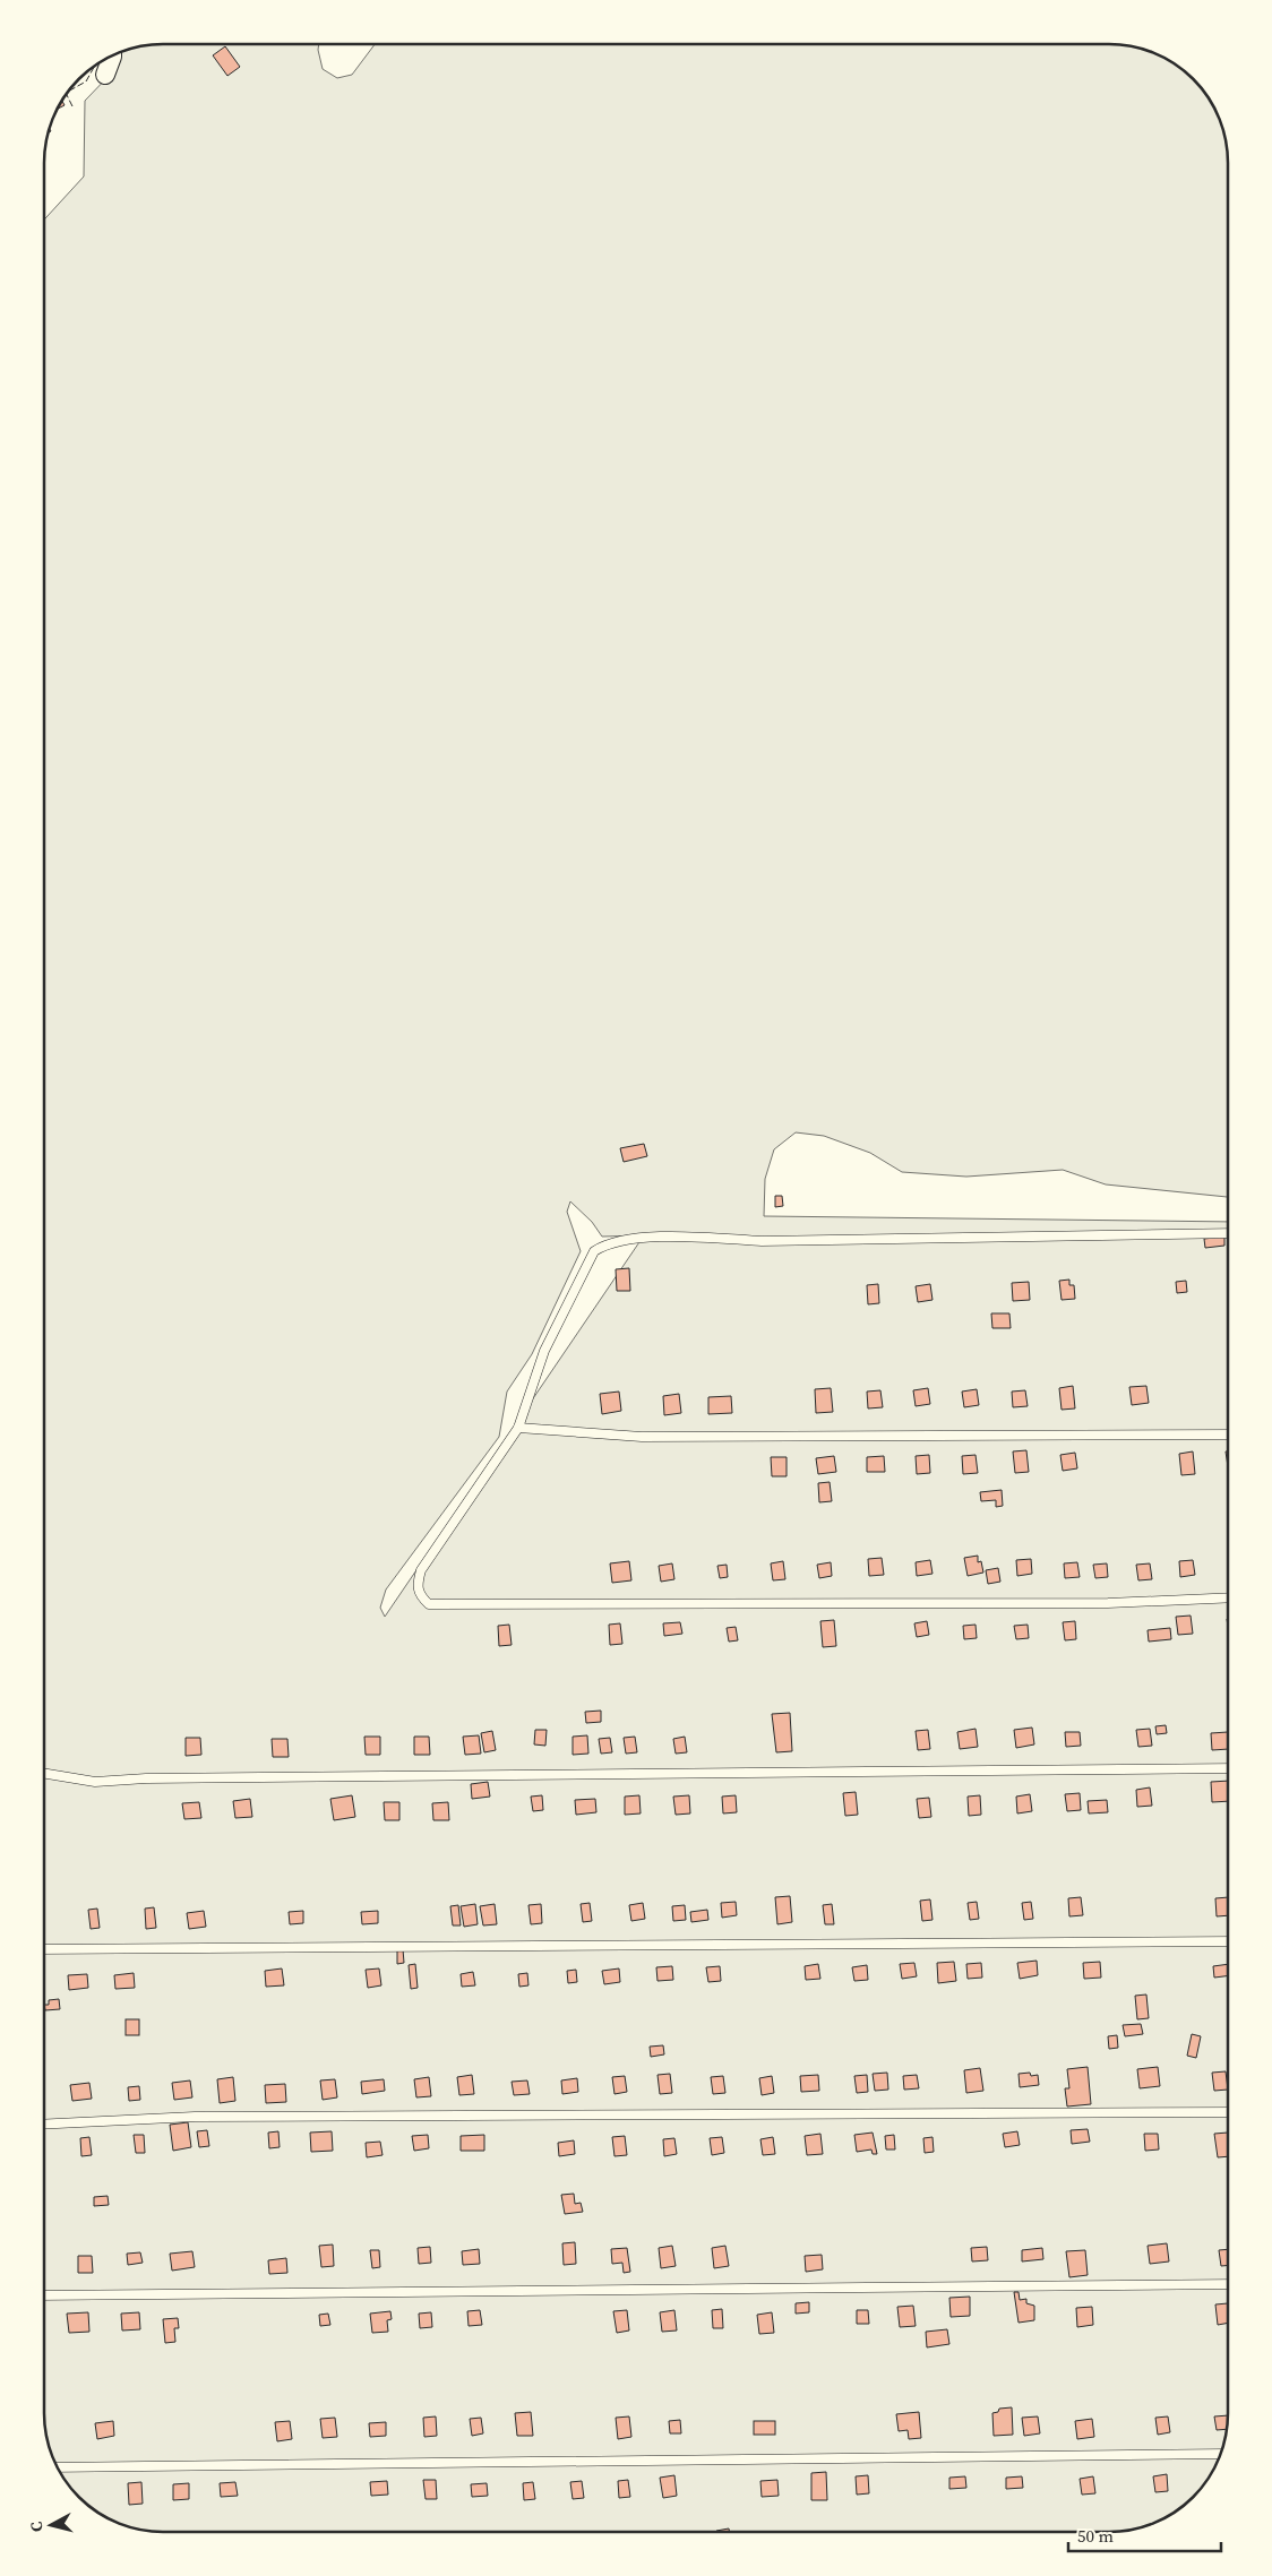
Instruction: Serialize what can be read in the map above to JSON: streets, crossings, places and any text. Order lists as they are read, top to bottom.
{
  "scale_bar": "50 m",
  "north": "left"
}
